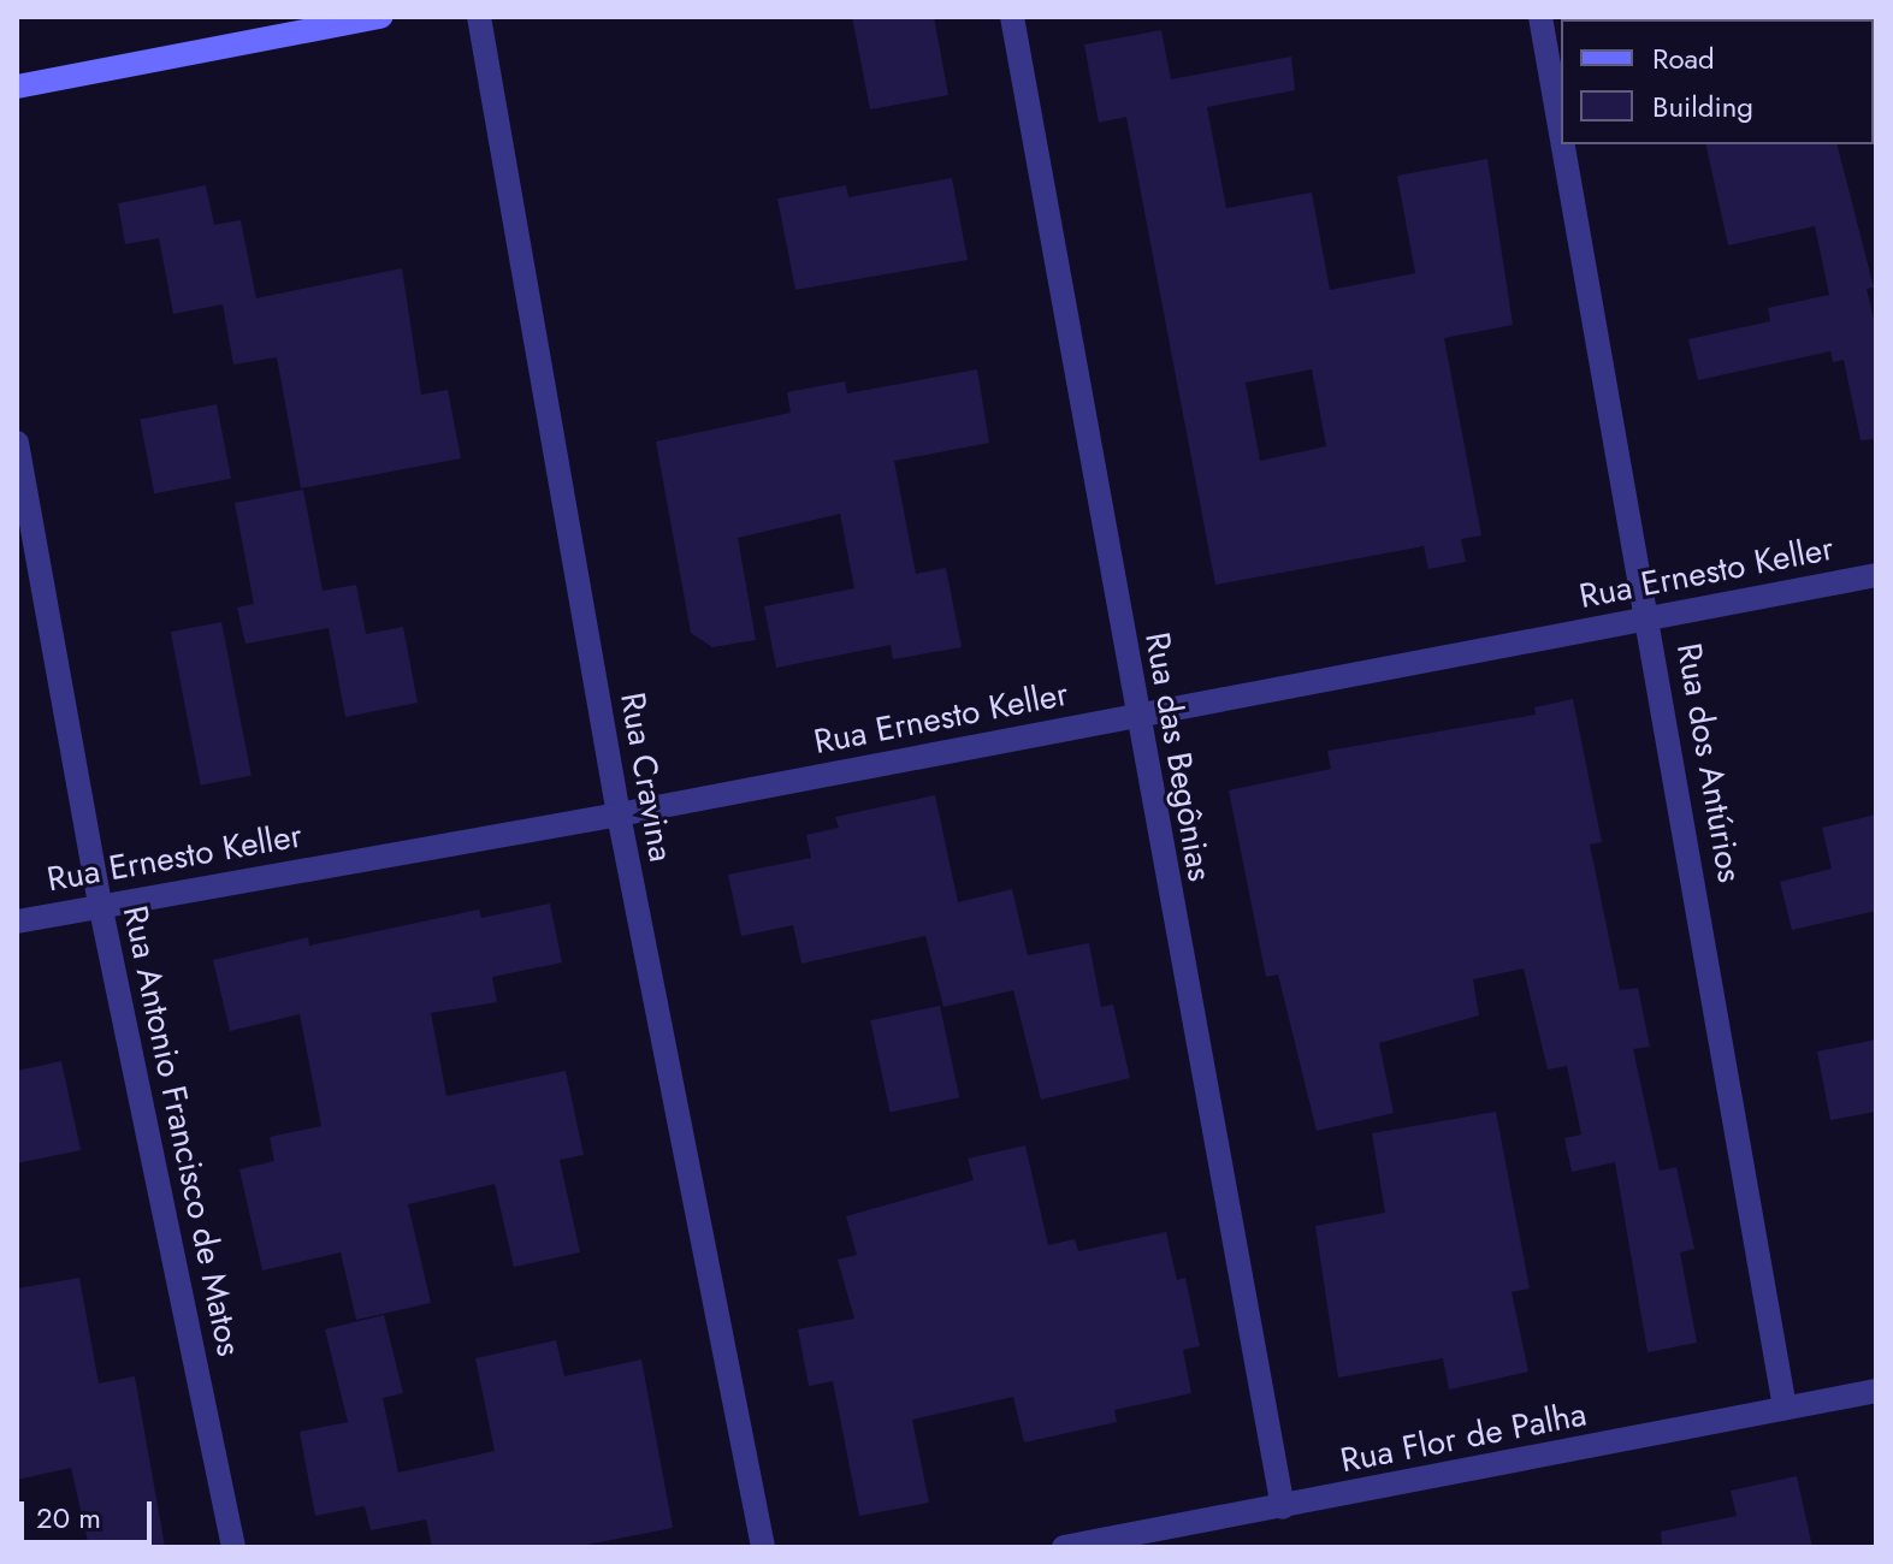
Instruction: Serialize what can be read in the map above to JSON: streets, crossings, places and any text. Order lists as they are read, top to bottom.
{
  "streets": {
    "street": [
      "Rua Ernesto Keller",
      "Rua das Begônias",
      "Rua dos Antúrios",
      "Rua Cravina",
      "Rua Antonio Francisco de Matos",
      "Rua Flor de Palha"
    ]
  },
  "crossings": [
    ["Rua Ernesto Keller", "Rua das Begônias"],
    ["Rua Ernesto Keller", "Rua dos Antúrios"],
    ["Rua Ernesto Keller", "Rua Cravina"],
    ["Rua Ernesto Keller", "Rua Antonio Francisco de Matos"],
    ["Rua das Begônias", "Rua Flor de Palha"],
    ["Rua dos Antúrios", "Rua Flor de Palha"]
  ],
  "legend": ["Road", "Building"],
  "scale_bar": "20 m"
}
